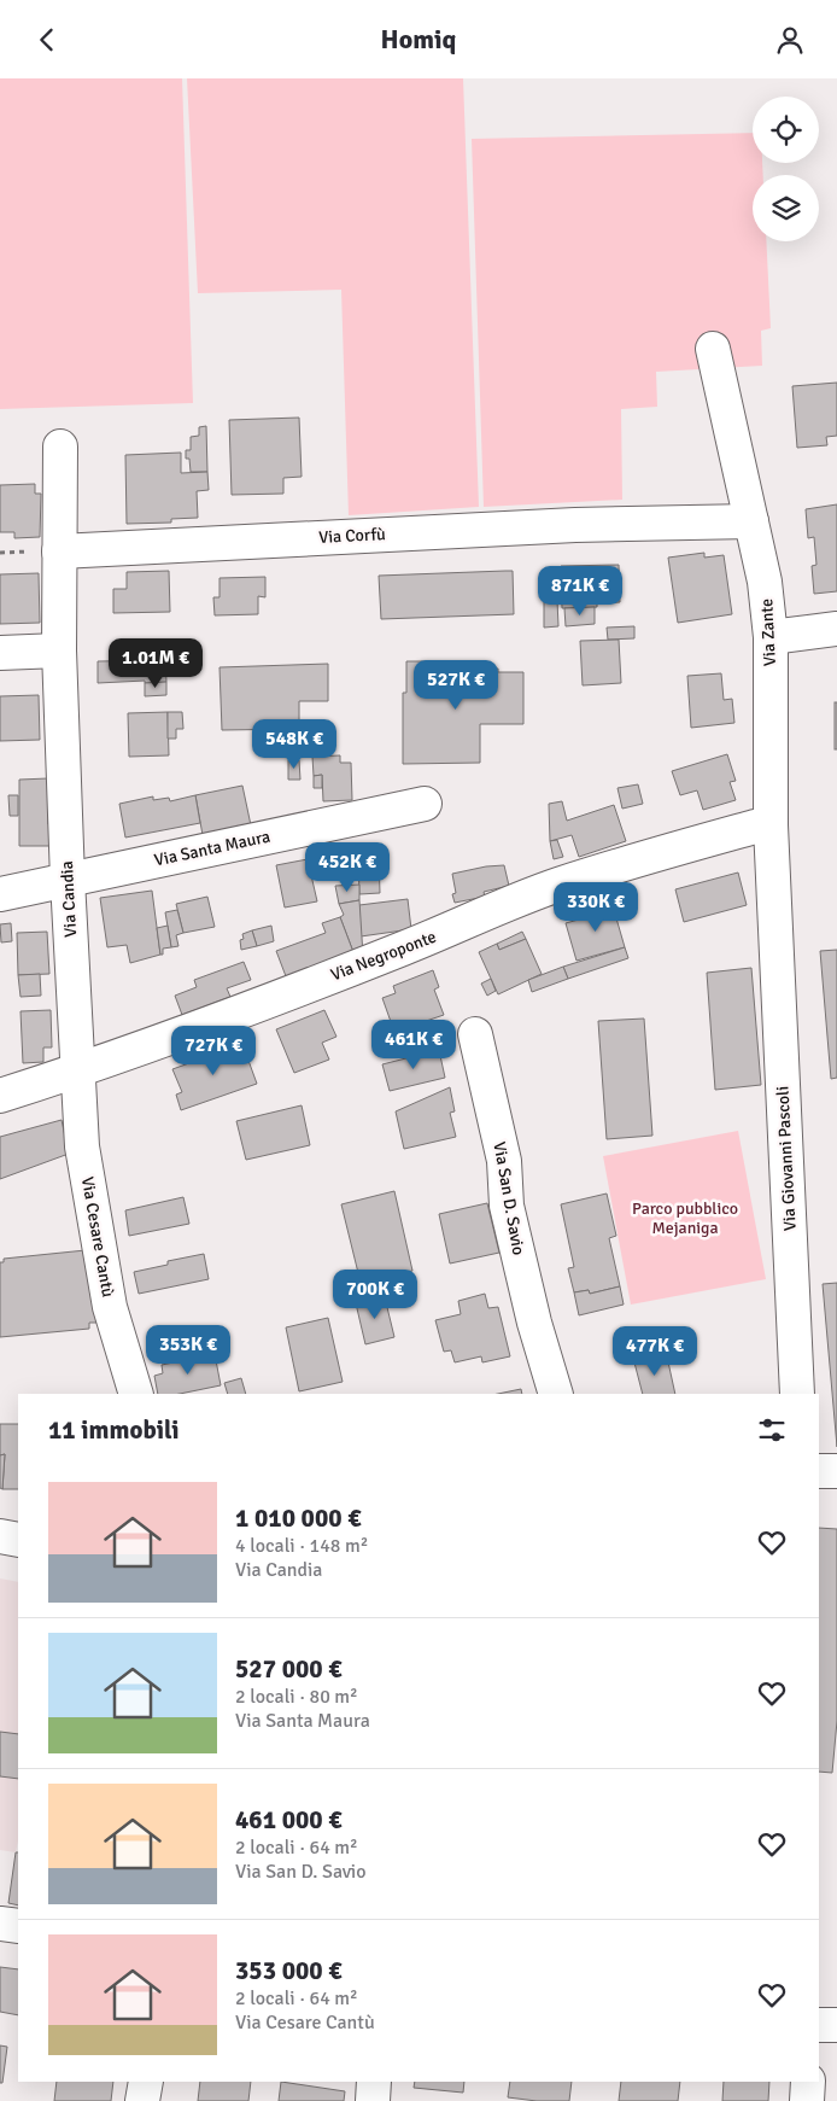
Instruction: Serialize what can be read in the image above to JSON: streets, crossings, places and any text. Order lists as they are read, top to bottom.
{
  "streets": {
    "street": [
      "Via Corfù",
      "Via Zante",
      "Via Santa Maura",
      "Via Candia",
      "Via Negroponte",
      "Via Giovanni Pascoli",
      "Via San D. Savio",
      "Via Cesare Cantù"
    ]
  },
  "crossings": [
    ["Via Corfù", "Via Zante"],
    ["Via Corfù", "Via Candia"],
    ["Via Zante", "Via Negroponte"],
    ["Via Zante", "Via Giovanni Pascoli"],
    ["Via Santa Maura", "Via Candia"],
    ["Via Candia", "Via Negroponte"],
    ["Via Candia", "Via Cesare Cantù"]
  ],
  "parks": ["Parco pubblico Mejaniga"],
  "page": {
    "header": "Homiq",
    "price": [
      "871K €",
      "1.01M €",
      "527K €",
      "548K €",
      "452K €",
      "330K €",
      "461K €",
      "727K €",
      "700K €",
      "353K €",
      "477K €"
    ],
    "heading": "11 immobili",
    "list": [
      {
        "name": "1 010 000 €",
        "note": "4 locali · 148 m² · Via Candia"
      },
      {
        "name": "527 000 €",
        "note": "2 locali · 80 m² · Via Santa Maura"
      },
      {
        "name": "461 000 €",
        "note": "2 locali · 64 m² · Via San D. Savio"
      },
      {
        "name": "353 000 €",
        "note": "2 locali · 64 m² · Via Cesare Cantù"
      }
    ]
  }
}
